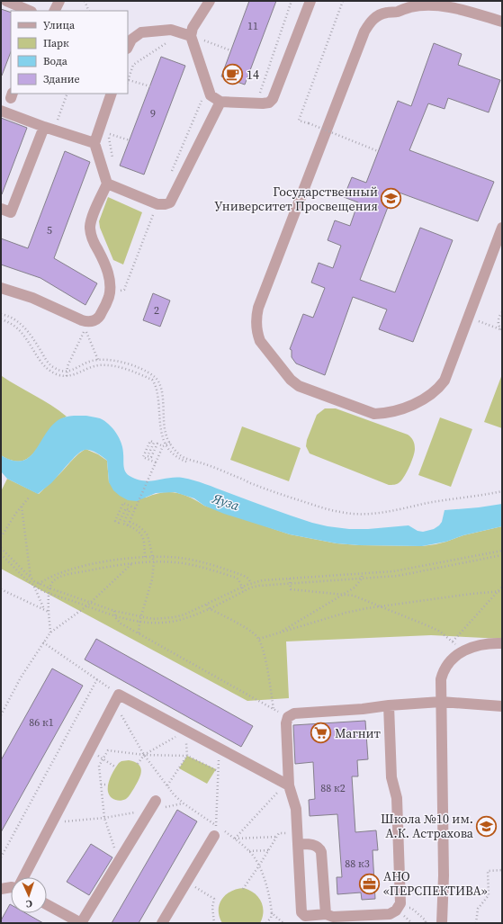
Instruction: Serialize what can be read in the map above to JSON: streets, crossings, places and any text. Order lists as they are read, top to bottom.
{
  "water": ["Яуза"],
  "places": {
    "cafe": ["14"],
    "school or university": ["Государственный Университет Просвещения", "Школа №10 им. А.К. Астрахова"],
    "supermarket": ["Магнит"],
    "office": ["АНО «ПЕРСПЕКТИВА»"]
  },
  "house_numbers": [
    "11",
    "9",
    "5",
    "2",
    "86 к1",
    "88 к2",
    "88 к3"
  ],
  "legend": [
    "Улица",
    "Парк",
    "Вода",
    "Здание"
  ],
  "north": "bottom"
}
